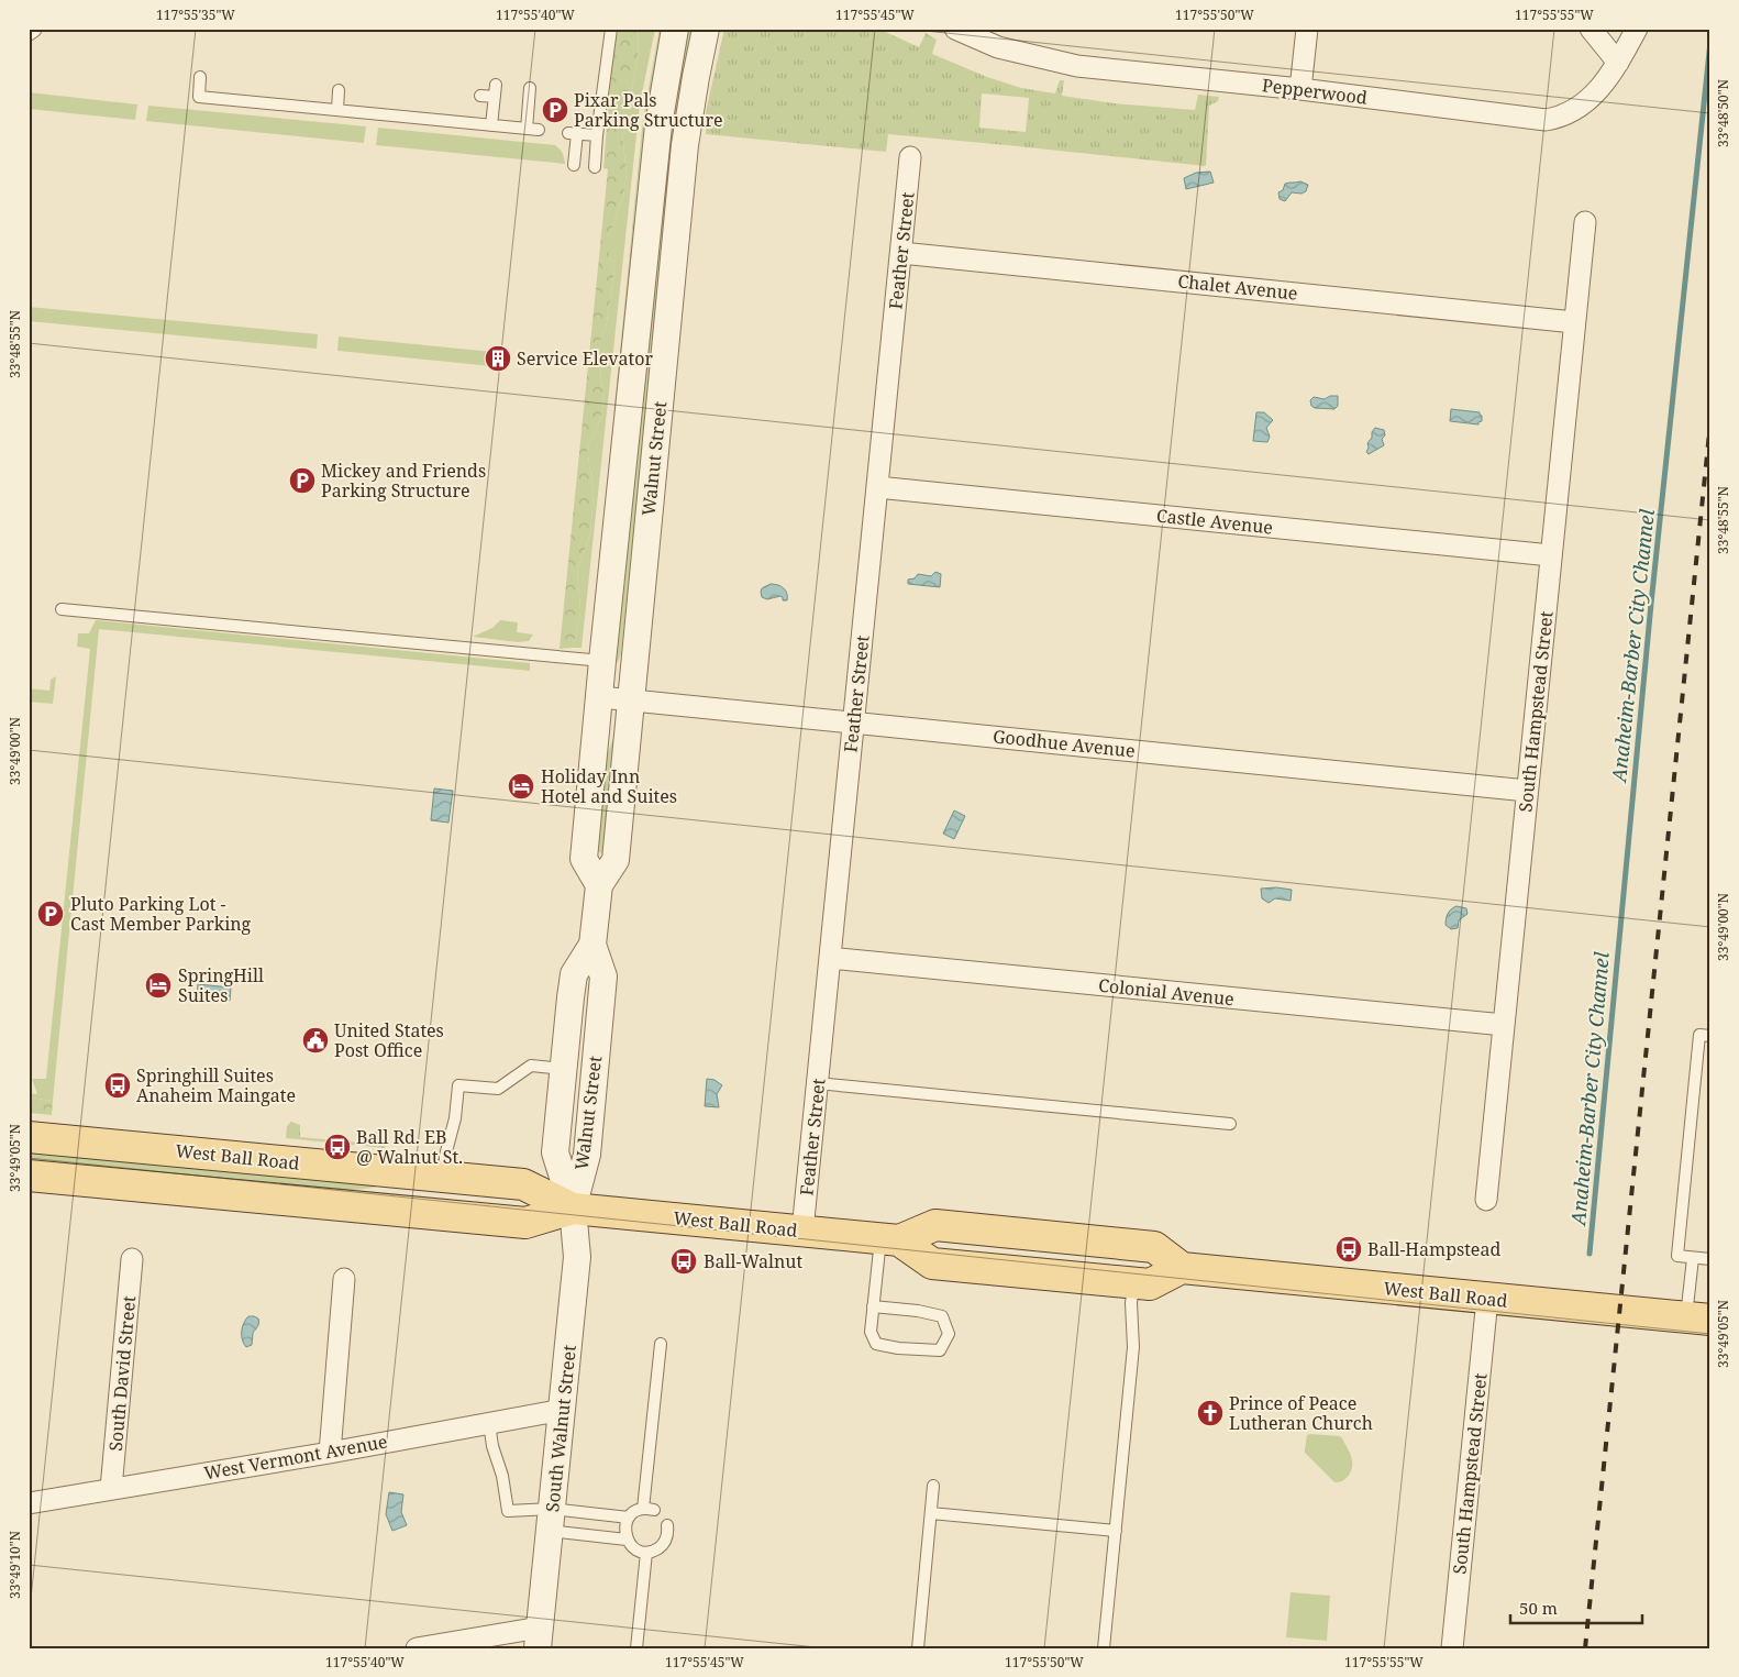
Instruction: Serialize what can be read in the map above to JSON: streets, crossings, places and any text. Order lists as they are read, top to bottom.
{
  "streets": {
    "main road": ["West Ball Road"],
    "street": [
      "Pepperwood",
      "Feather Street",
      "Chalet Avenue",
      "Walnut Street",
      "Castle Avenue",
      "South Hampstead Street",
      "Goodhue Avenue",
      "Colonial Avenue",
      "South David Street",
      "South Walnut Street",
      "West Vermont Avenue"
    ]
  },
  "crossings": [
    ["Feather Street", "Chalet Avenue"],
    ["Feather Street", "Castle Avenue"],
    ["Feather Street", "Goodhue Avenue"],
    ["Feather Street", "Colonial Avenue"],
    ["Feather Street", "West Ball Road"],
    ["Chalet Avenue", "South Hampstead Street"],
    ["Walnut Street", "Goodhue Avenue"],
    ["Walnut Street", "West Ball Road"],
    ["Walnut Street", "South Walnut Street"],
    ["Castle Avenue", "South Hampstead Street"],
    ["South Hampstead Street", "Goodhue Avenue"],
    ["South Hampstead Street", "Colonial Avenue"],
    ["South Hampstead Street", "West Ball Road"],
    ["West Ball Road", "South Walnut Street"],
    ["South David Street", "West Vermont Avenue"],
    ["South Walnut Street", "West Vermont Avenue"]
  ],
  "water": ["Anaheim-Barber City Channel"],
  "places": {
    "parking": ["Pixar Pals Parking Structure", "Mickey and Friends Parking Structure", "Pluto Parking Lot - Cast Member Parking"],
    "building": ["Service Elevator"],
    "hotel": ["Holiday Inn Hotel and Suites", "SpringHill Suites"],
    "public building": ["United States Post Office"],
    "bus stop": [
      "Springhill Suites Anaheim Maingate",
      "Ball Rd. EB @ Walnut St.",
      "Ball-Hampstead",
      "Ball-Walnut"
    ],
    "church": ["Prince of Peace Lutheran Church"]
  },
  "scale_bar": "50 m",
  "coordinates": [
    "117°55'35\"W",
    "117°55'40\"W",
    "117°55'45\"W",
    "117°55'50\"W",
    "117°55'55\"W",
    "33°48'50\"N",
    "33°48'55\"N",
    "33°49'00\"N",
    "33°49'05\"N",
    "33°49'10\"N"
  ]
}
